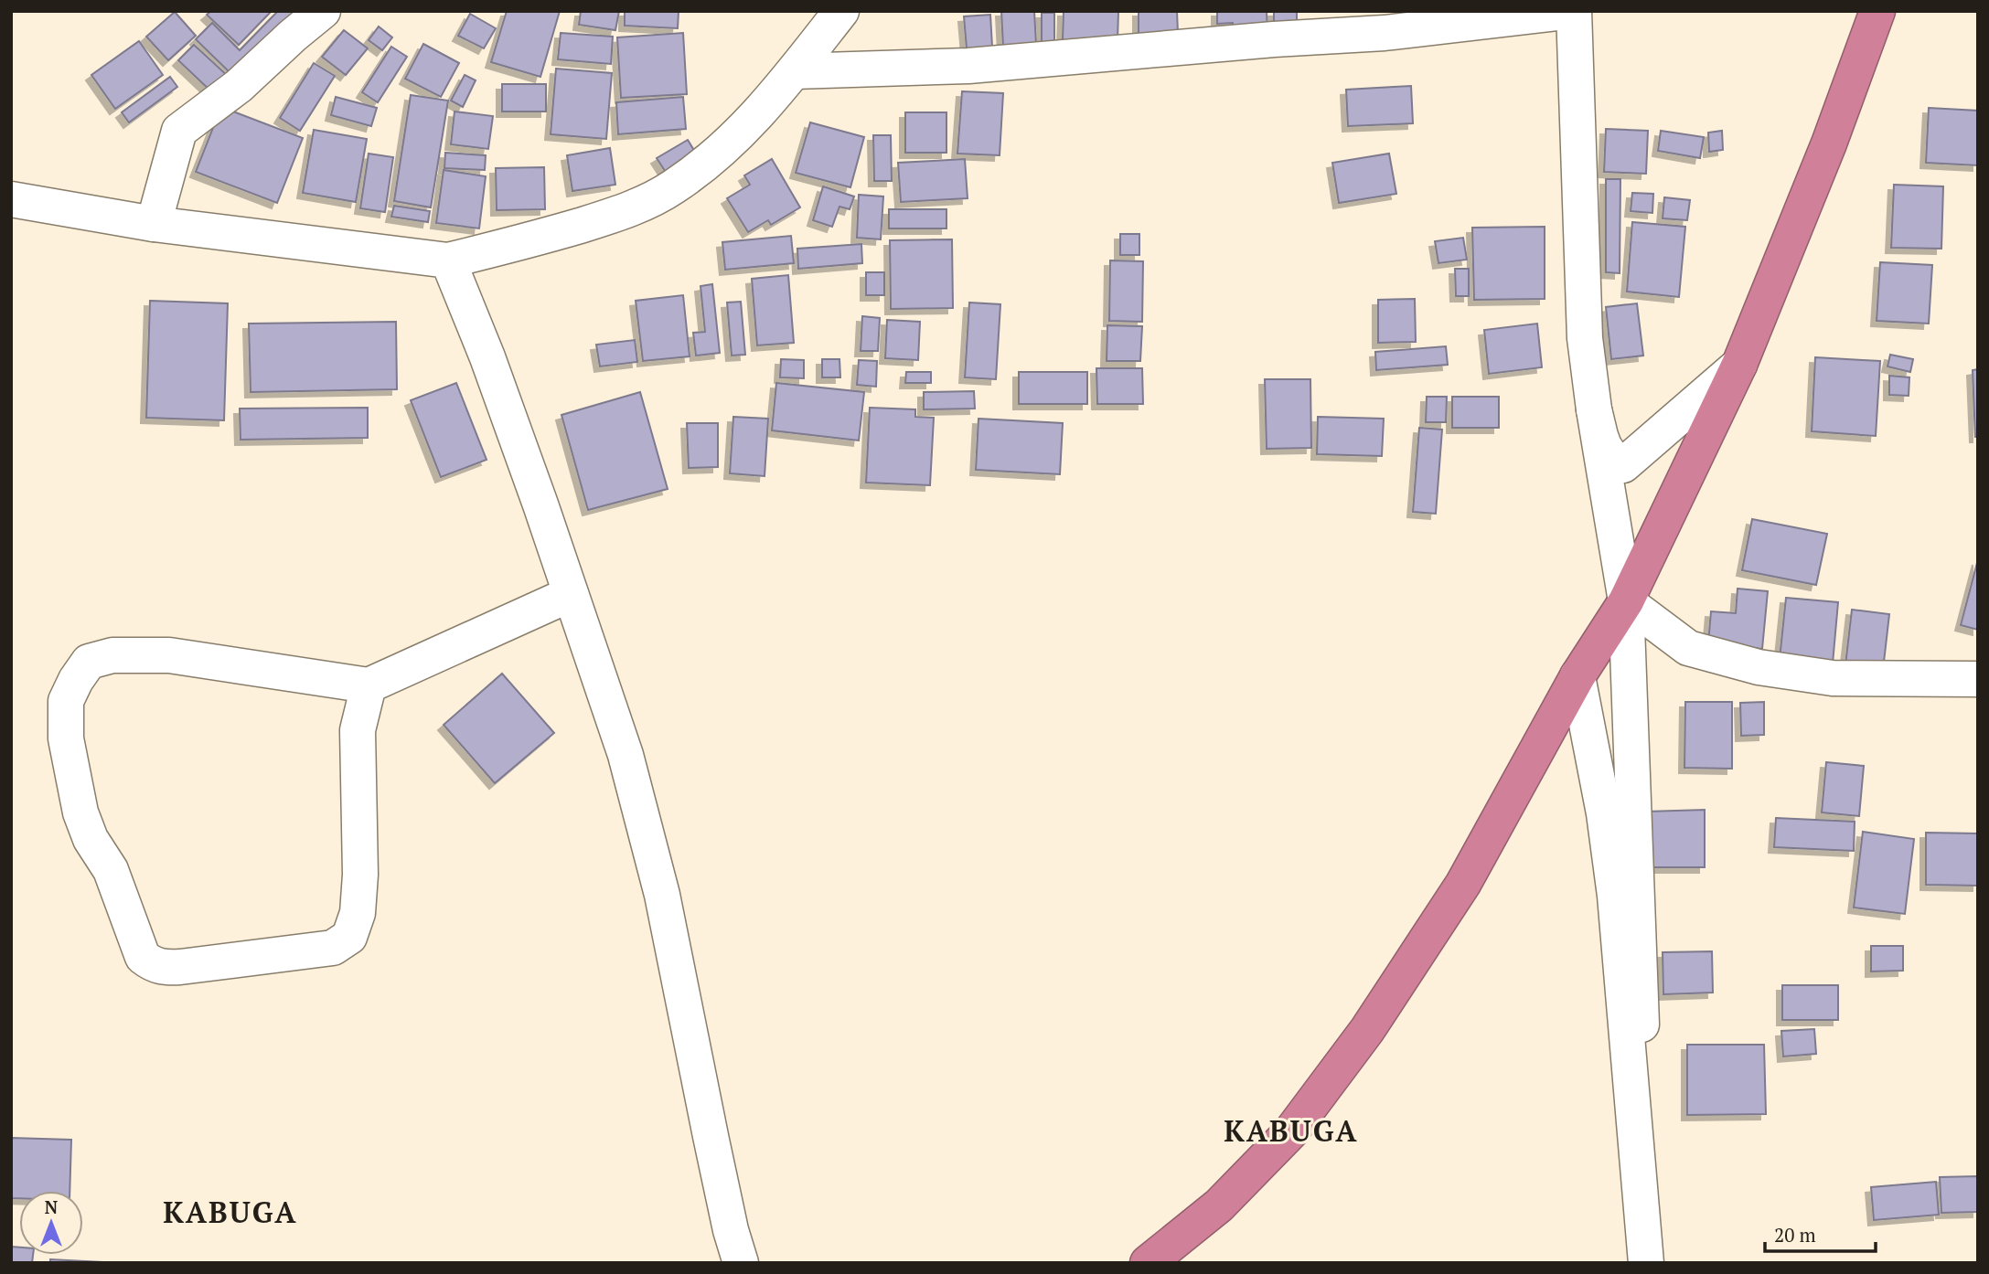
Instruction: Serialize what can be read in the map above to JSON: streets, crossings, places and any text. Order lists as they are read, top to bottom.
{
  "districts": ["KABUGA", "KABUGA"],
  "scale_bar": "20 m",
  "north": "top"
}
